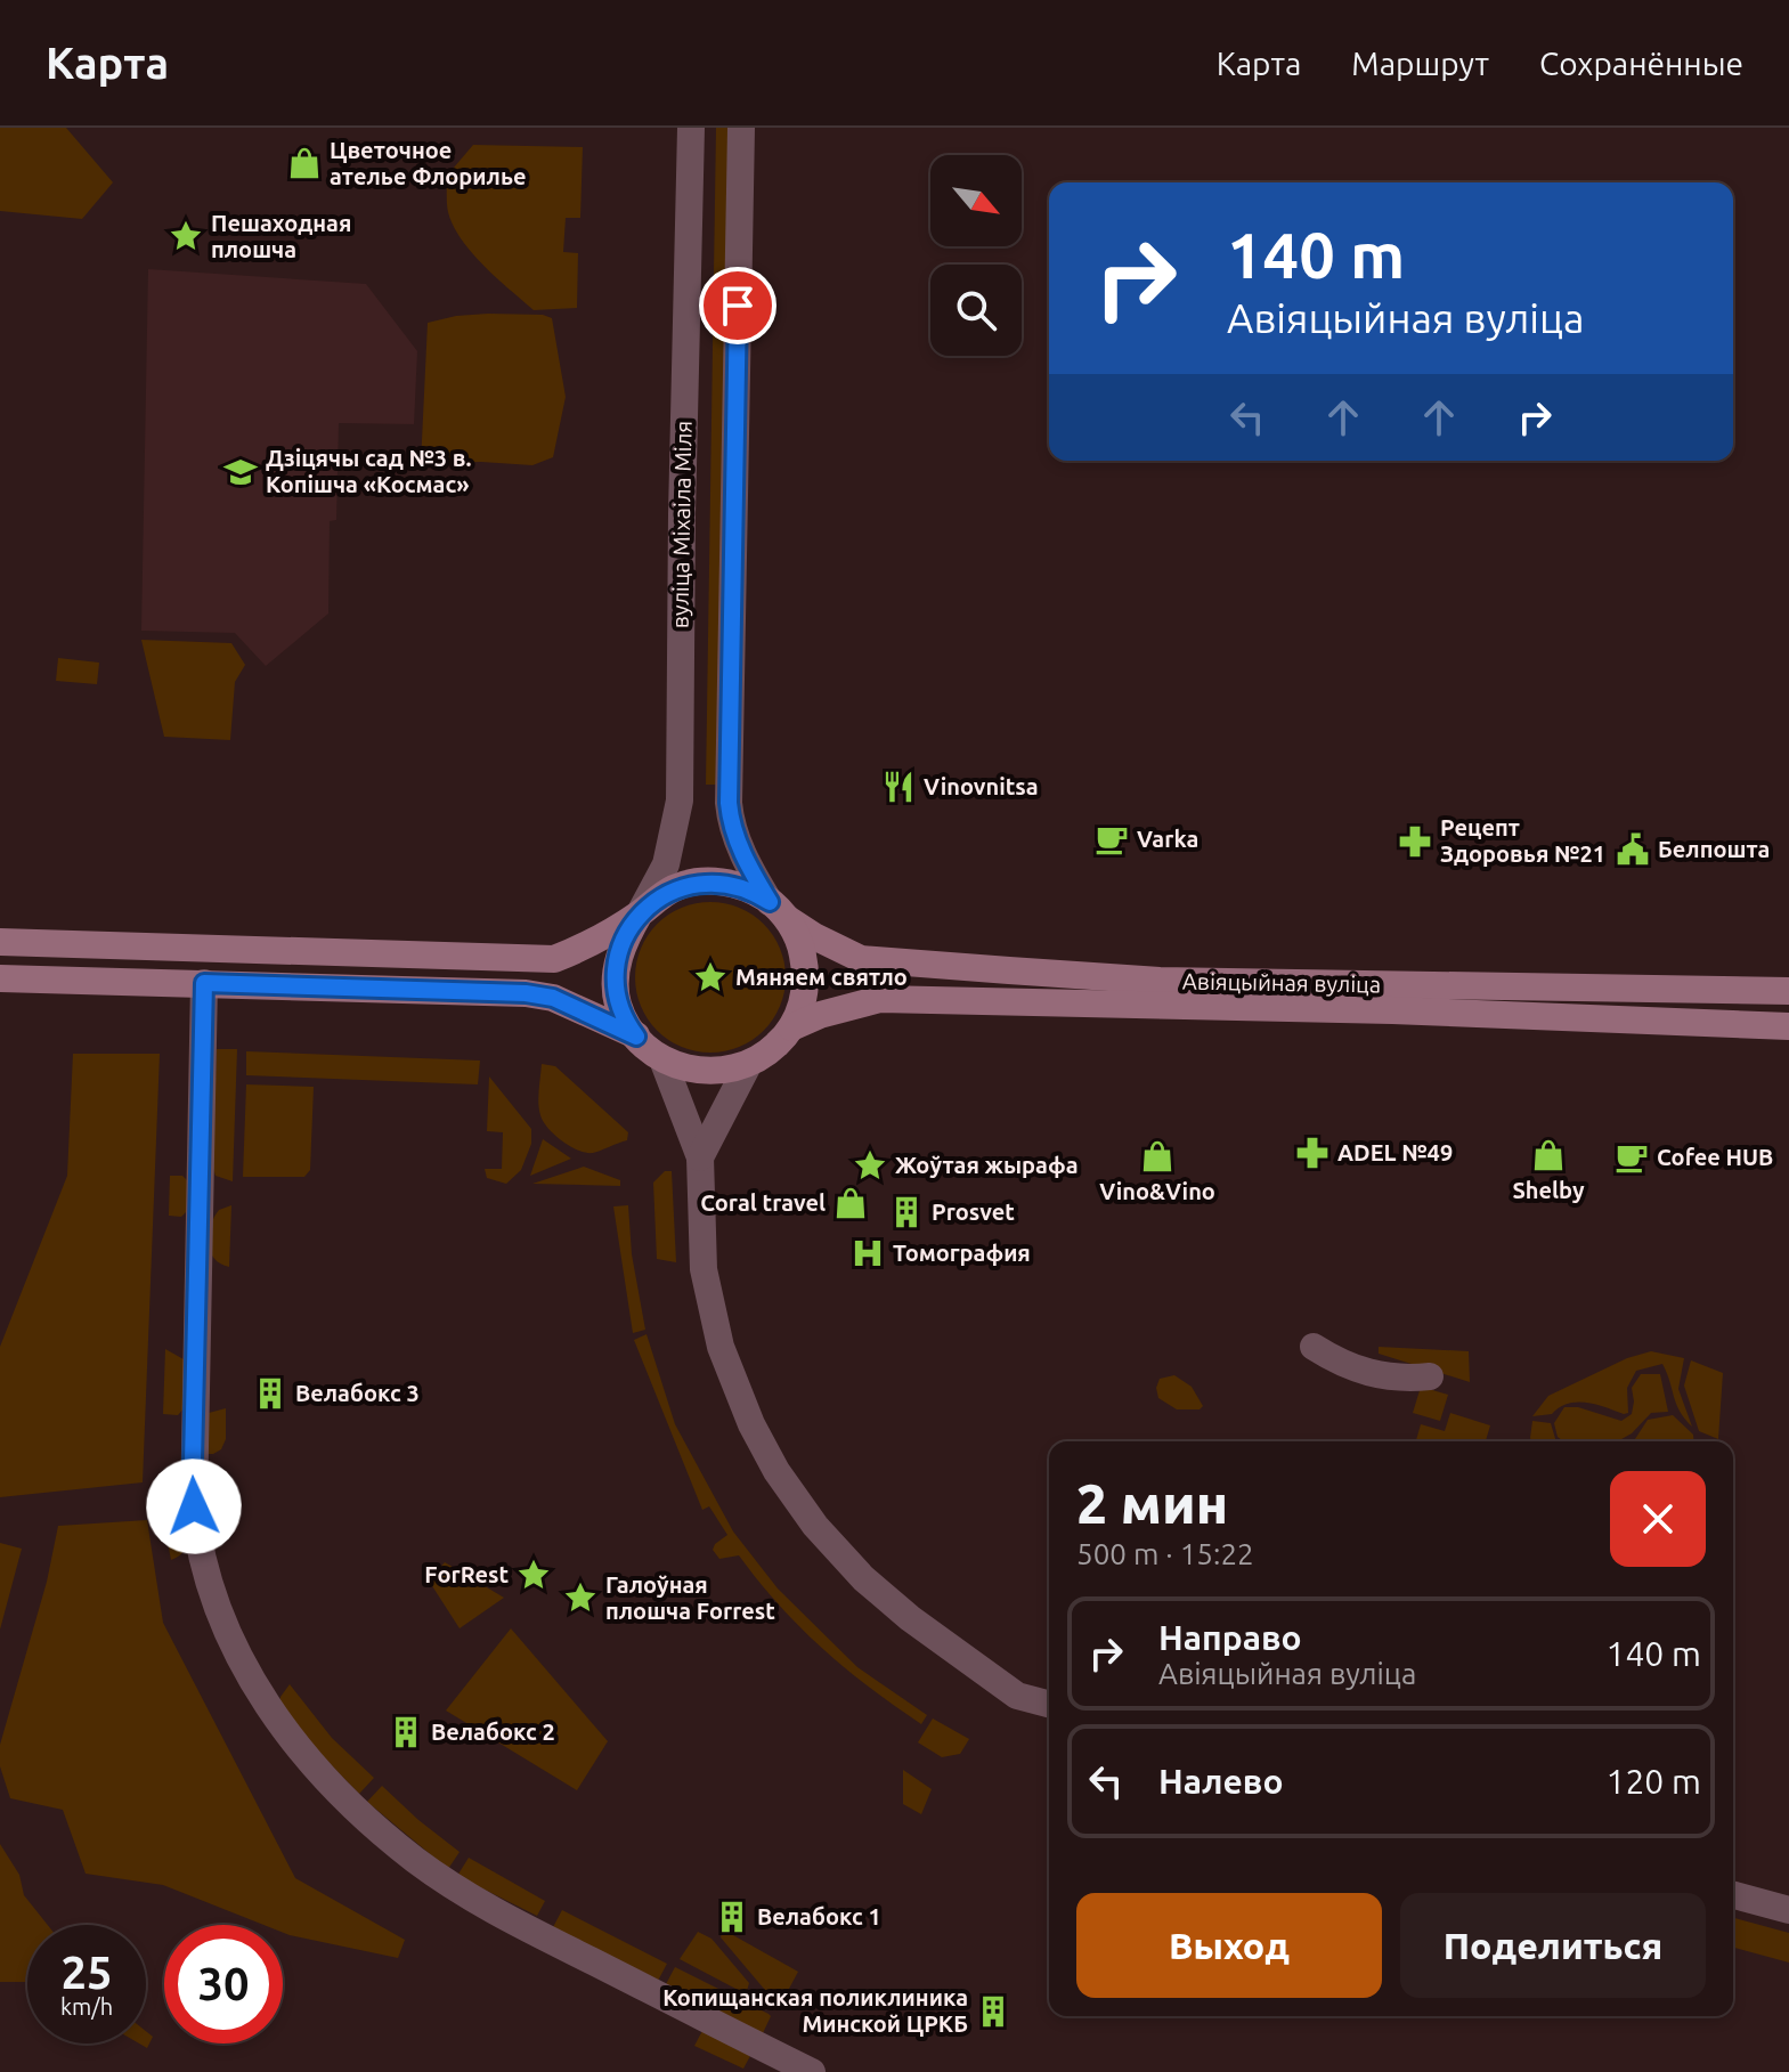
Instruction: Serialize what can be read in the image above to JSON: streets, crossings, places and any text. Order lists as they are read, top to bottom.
{
  "streets": {
    "main road": ["Авіяцыйная вуліца"],
    "street": ["вуліца Міхаіла Міля"]
  },
  "crossings": [
    ["вуліца Міхаіла Міля", "Авіяцыйная вуліца"]
  ],
  "places": {
    "shop": [
      "Цветочное ателье Флорилье",
      "Shelby",
      "Vino&Vino",
      "Coral travel"
    ],
    "place": [
      "Пешаходная плошча",
      "Мяняем святло",
      "Жоўтая жырафа",
      "ForRest",
      "Галоўная плошча Forrest"
    ],
    "school or university": ["Дзіцячы сад №3 в. Копішча «Космас»"],
    "restaurant": ["Vinovnitsa"],
    "cafe": ["Varka", "Cofee HUB"],
    "pharmacy": ["Рецепт Здоровья №21", "ADEL №49"],
    "public building": ["Белпошта"],
    "building": [
      "Prosvet",
      "Велабокс 3",
      "Велабокс 2",
      "Велабокс 1",
      "Копищанская поликлиника Минской ЦРКБ"
    ],
    "hospital": ["Томография"]
  },
  "north": "bottom right",
  "page": {
    "header": "Карта",
    "nav": ["Карта", "Маршрут", "Сохранённые"],
    "turn": ["140 m", "Авіяцыйная вуліца"],
    "heading": ["2 мин", "500 m · 15:22"],
    "list": [
      {
        "name": "Направо",
        "note": "Авіяцыйная вуліца",
        "value": "140 m"
      },
      {
        "name": "Налево",
        "value": "120 m"
      }
    ],
    "buttons": ["Выход", "Поделиться"],
    "speed": "25 km/h",
    "limit": "30"
  }
}
